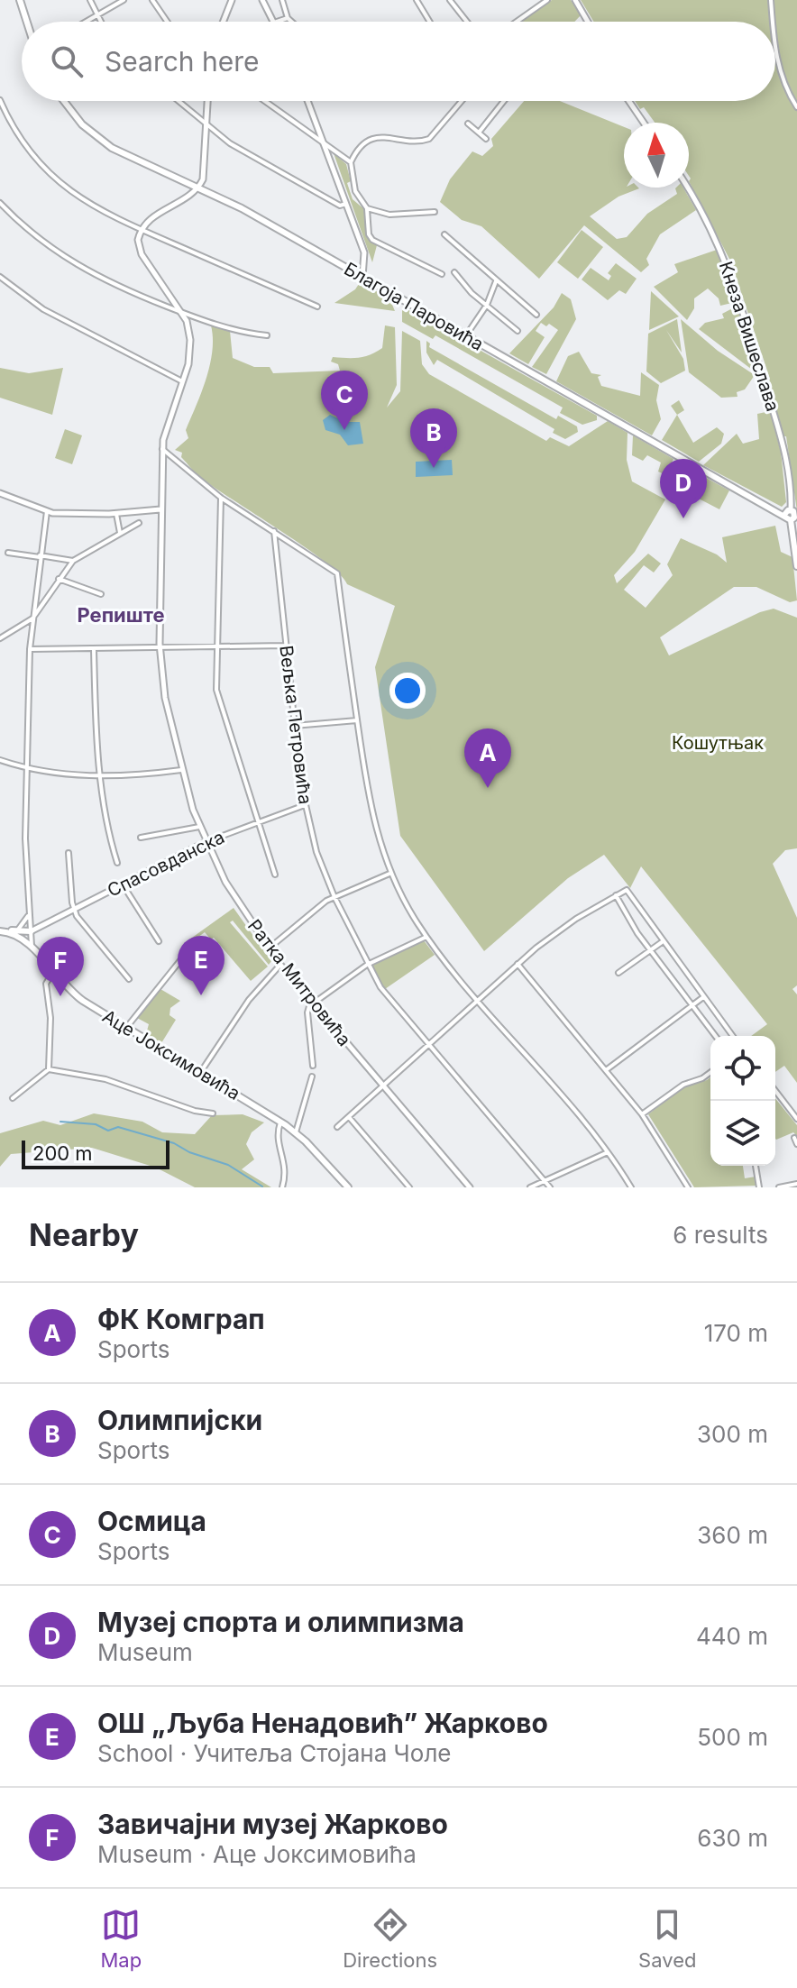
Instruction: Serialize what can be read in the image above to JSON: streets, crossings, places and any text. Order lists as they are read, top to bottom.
{
  "streets": {
    "main road": ["Благоја Паровића", "Аце Јоксимовића"],
    "street": [
      "Кнеза Вишеслава",
      "Вељка Петровића",
      "Спасовданска",
      "Ратка Митровића"
    ]
  },
  "crossings": [
    ["Вељка Петровића", "Спасовданска"],
    ["Спасовданска", "Ратка Митровића"]
  ],
  "districts": ["Репиште"],
  "parks": ["Кошутњак"],
  "scale_bar": "200 m",
  "north": "top",
  "page": {
    "search": "Search here",
    "pins": [
      "C",
      "B",
      "D",
      "A",
      "E",
      "F"
    ],
    "scale": "200 m",
    "heading": ["Nearby", "6 results"],
    "list": [
      {
        "mark": "A",
        "name": "ФК Комграп",
        "note": "Sports",
        "value": "170 m"
      },
      {
        "mark": "B",
        "name": "Олимпијски",
        "note": "Sports",
        "value": "300 m"
      },
      {
        "mark": "C",
        "name": "Осмица",
        "note": "Sports",
        "value": "360 m"
      },
      {
        "mark": "D",
        "name": "Музеј спорта и олимпизма",
        "note": "Museum",
        "value": "440 m"
      },
      {
        "mark": "E",
        "name": "ОШ „Љуба Ненадовић” Жарково",
        "note": "School · Учитеља Стојана Чоле",
        "value": "500 m"
      },
      {
        "mark": "F",
        "name": "Завичајни музеј Жарково",
        "note": "Museum · Аце Јоксимовића",
        "value": "630 m"
      }
    ],
    "nav": ["Map", "Directions", "Saved"]
  }
}
